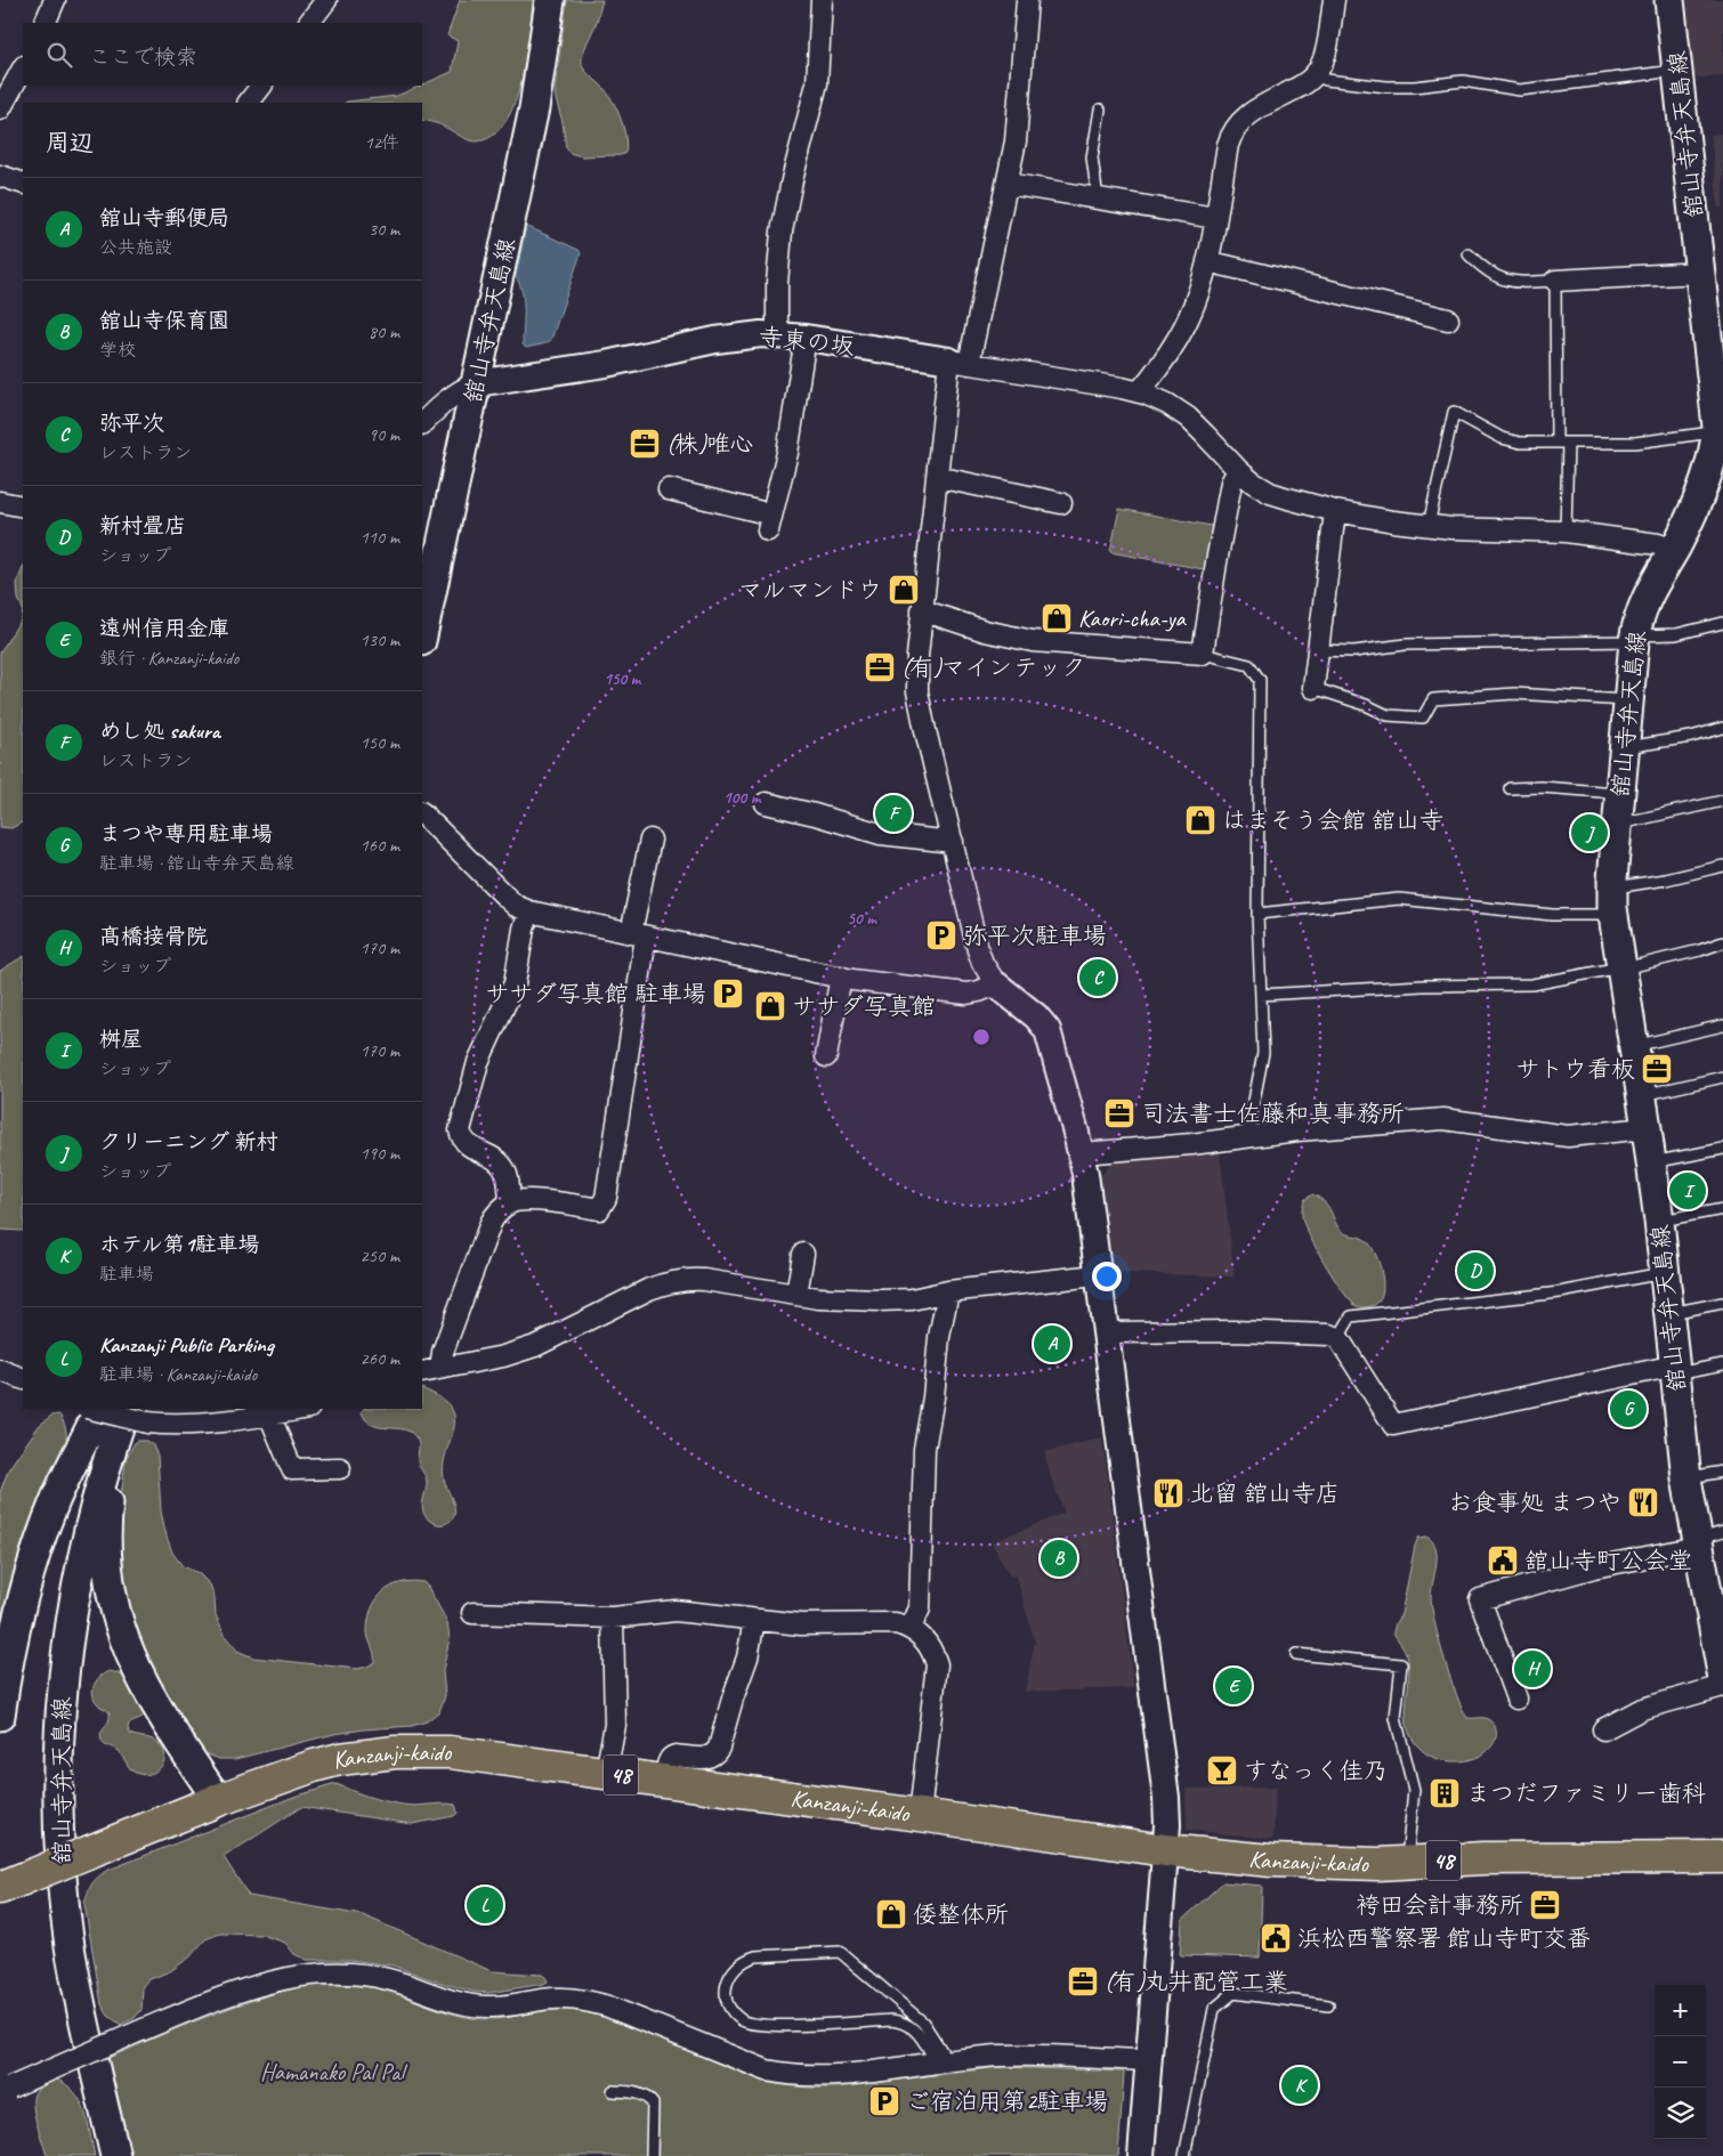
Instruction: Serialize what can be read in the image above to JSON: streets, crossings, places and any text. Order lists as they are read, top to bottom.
{
  "streets": {
    "main road": ["舘山寺弁天島線", "Kanzanji-kaido", "48"],
    "street": ["寺東の坂"]
  },
  "crossings": [
    ["舘山寺弁天島線", "寺東の坂"]
  ],
  "parks": ["Hamanako Pal Pal"],
  "places": {
    "office": [
      "(株)唯心",
      "(有)マインテック",
      "サトウ看板",
      "司法書士佐藤和真事務所",
      "袴田会計事務所",
      "(有)丸井配管工業"
    ],
    "shop": [
      "マルマンドウ",
      "Kaori-cha-ya",
      "はまそう会館 舘山寺",
      "ササダ写真館",
      "倭整体所"
    ],
    "parking": ["弥平次駐車場", "ササダ写真館 駐車場", "ご宿泊用第2駐車場"],
    "restaurant": ["北留 舘山寺店", "お食事処 まつや"],
    "public building": ["舘山寺町公会堂", "浜松西警察署 館山寺町交番"],
    "bar": ["すなっく佳乃"],
    "building": ["まつだファミリー歯科"]
  },
  "page": {
    "search": "ここで検索",
    "heading": ["周辺", "12件"],
    "list": [
      {
        "mark": "A",
        "name": "舘山寺郵便局",
        "note": "公共施設",
        "value": "30 m"
      },
      {
        "mark": "B",
        "name": "舘山寺保育園",
        "note": "学校",
        "value": "80 m"
      },
      {
        "mark": "C",
        "name": "弥平次",
        "note": "レストラン",
        "value": "90 m"
      },
      {
        "mark": "D",
        "name": "新村畳店",
        "note": "ショップ",
        "value": "110 m"
      },
      {
        "mark": "E",
        "name": "遠州信用金庫",
        "note": "銀行 · Kanzanji-kaido",
        "value": "130 m"
      },
      {
        "mark": "F",
        "name": "めし処 sakura",
        "note": "レストラン",
        "value": "150 m"
      },
      {
        "mark": "G",
        "name": "まつや専用駐車場",
        "note": "駐車場 · 舘山寺弁天島線",
        "value": "160 m"
      },
      {
        "mark": "H",
        "name": "髙橋接骨院",
        "note": "ショップ",
        "value": "170 m"
      },
      {
        "mark": "I",
        "name": "桝屋",
        "note": "ショップ",
        "value": "170 m"
      },
      {
        "mark": "J",
        "name": "クリーニング 新村",
        "note": "ショップ",
        "value": "190 m"
      },
      {
        "mark": "K",
        "name": "ホテル第1駐車場",
        "note": "駐車場",
        "value": "250 m"
      },
      {
        "mark": "L",
        "name": "Kanzanji Public Parking",
        "note": "駐車場 · Kanzanji-kaido",
        "value": "260 m"
      }
    ],
    "pins": [
      "F",
      "J",
      "C",
      "I",
      "D",
      "A",
      "G",
      "B",
      "H",
      "E",
      "L",
      "K"
    ],
    "map_buttons": ["+", "−"]
  },
  "rings": ["150 m", "100 m", "50 m"]
}
